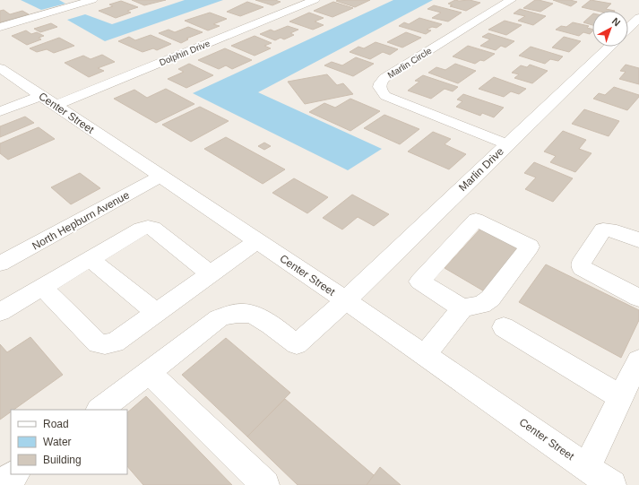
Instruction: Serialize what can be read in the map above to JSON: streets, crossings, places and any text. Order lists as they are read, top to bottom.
{
  "streets": {
    "street": [
      "Dolphin Drive",
      "Marlin Circle",
      "Center Street",
      "Marlin Drive",
      "North Hepburn Avenue"
    ]
  },
  "crossings": [
    ["Dolphin Drive", "Center Street"],
    ["Marlin Circle", "Marlin Drive"],
    ["Center Street", "Marlin Drive"],
    ["Center Street", "North Hepburn Avenue"]
  ],
  "legend": ["Road", "Water", "Building"],
  "north": "top right"
}
